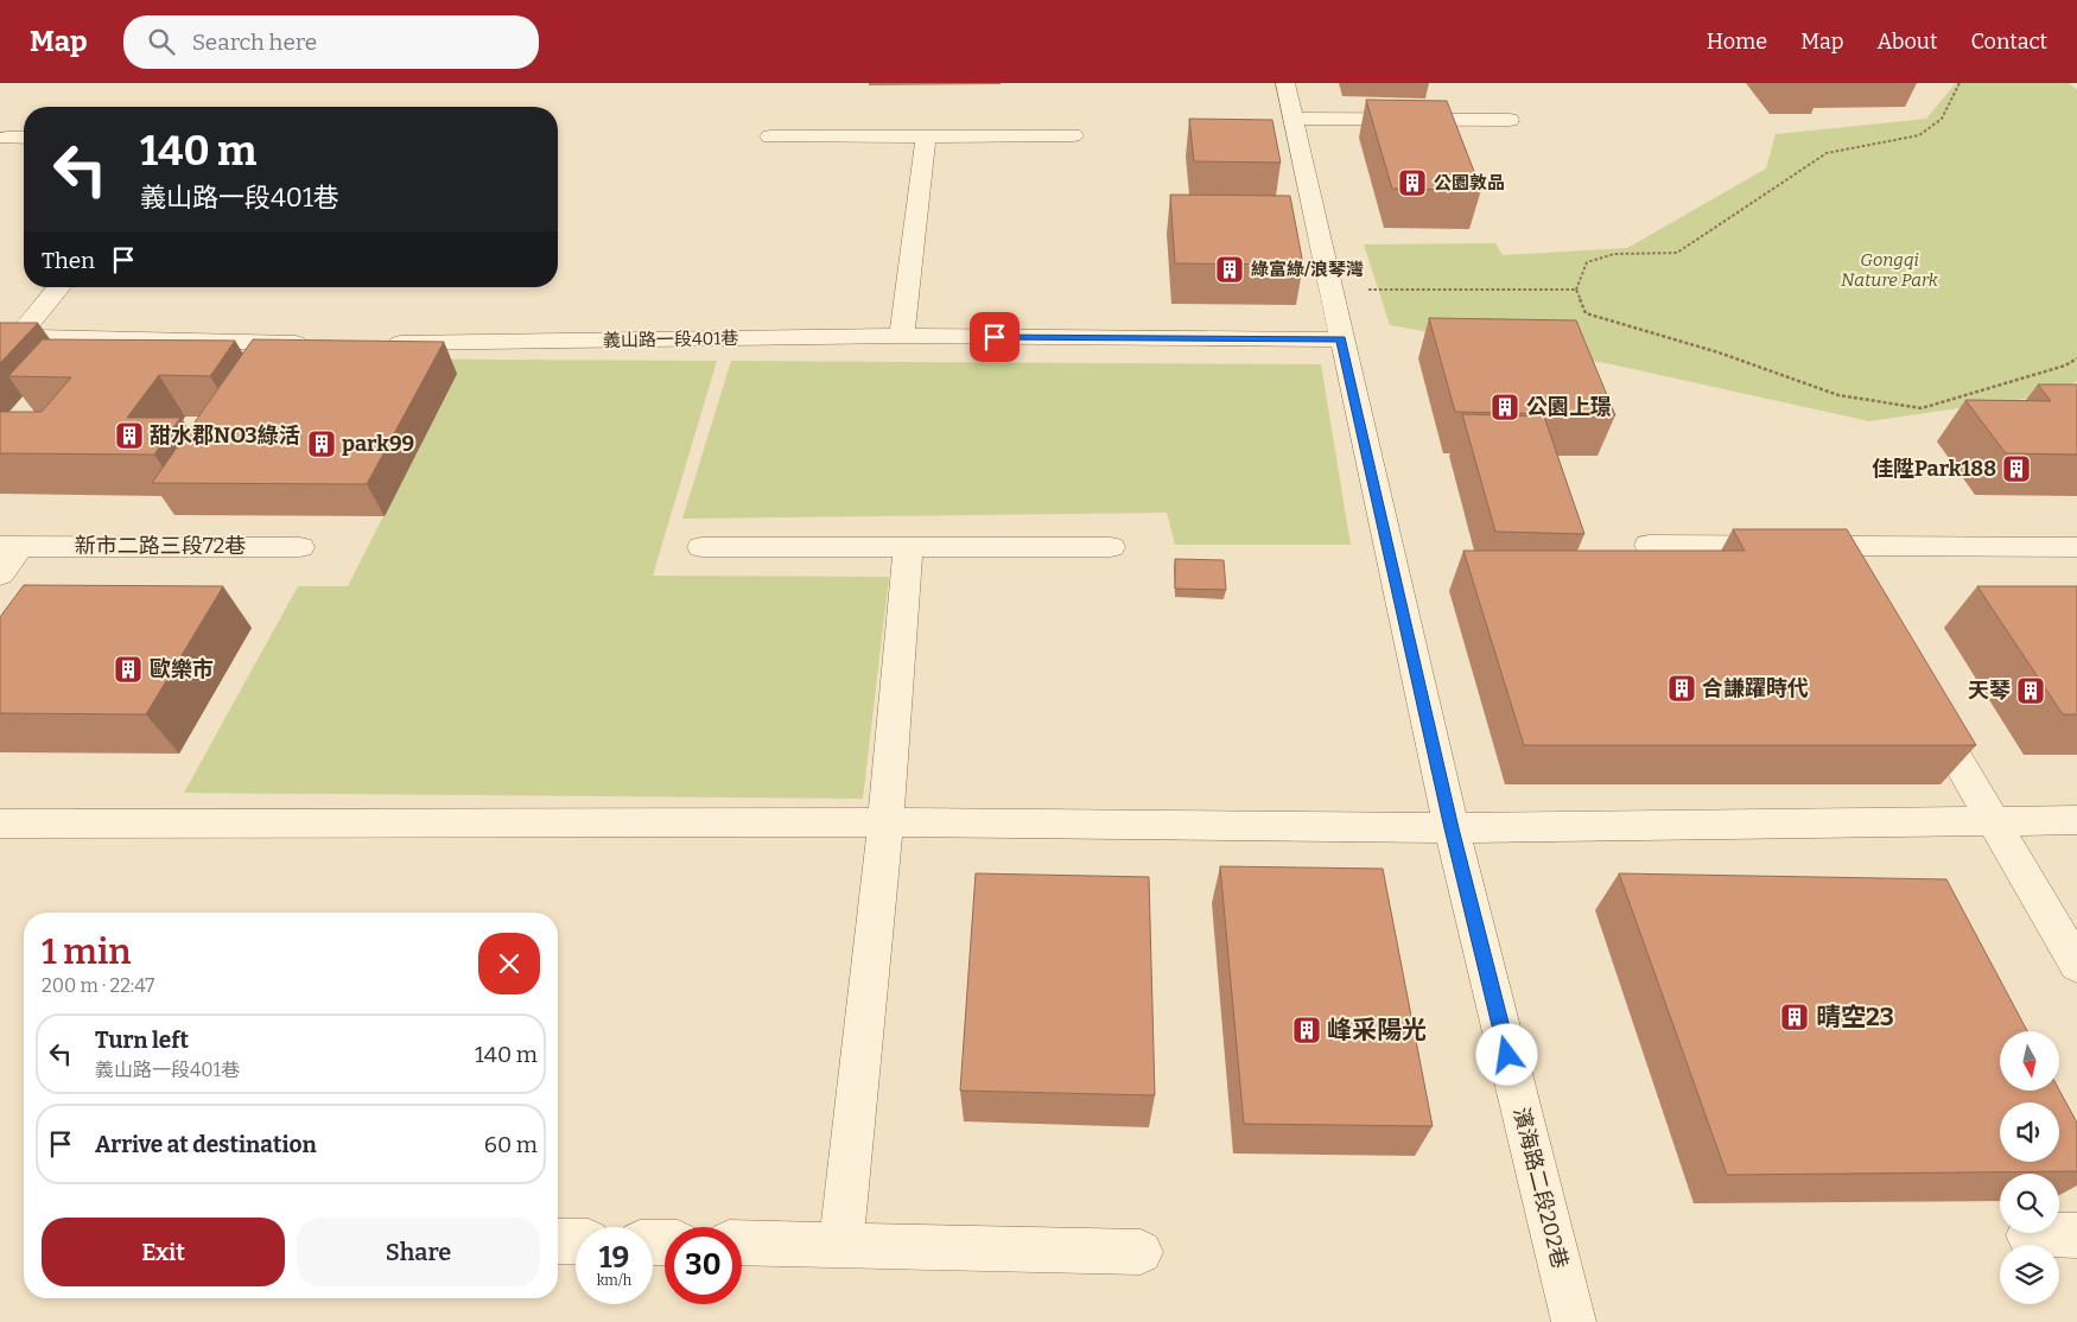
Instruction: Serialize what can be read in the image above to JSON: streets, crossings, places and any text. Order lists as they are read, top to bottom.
{
  "streets": {
    "street": ["義山路一段401巷", "新市二路三段72巷", "濱海路二段202巷"]
  },
  "crossings": [
    ["義山路一段401巷", "濱海路二段202巷"]
  ],
  "parks": ["Gongqi Nature Park"],
  "places": {
    "building": [
      "公園敦品",
      "綠富綠/浪琴灣",
      "公園上璟",
      "甜水郡NO3綠活",
      "park99",
      "佳陞Park188",
      "歐樂市",
      "合謙躍時代",
      "天琴",
      "晴空23",
      "峰采陽光"
    ]
  },
  "north": "bottom",
  "page": {
    "header": "Map",
    "search": "Search here",
    "nav": [
      "Home",
      "Map",
      "About",
      "Contact"
    ],
    "turn": ["140 m", "義山路一段401巷"],
    "then": "Then",
    "heading": ["1 min", "200 m · 22:47"],
    "list": [
      {
        "name": "Turn left",
        "note": "義山路一段401巷",
        "value": "140 m"
      },
      {
        "name": "Arrive at destination",
        "value": "60 m"
      }
    ],
    "buttons": ["Exit", "Share"],
    "speed": "19 km/h",
    "limit": "30"
  }
}
